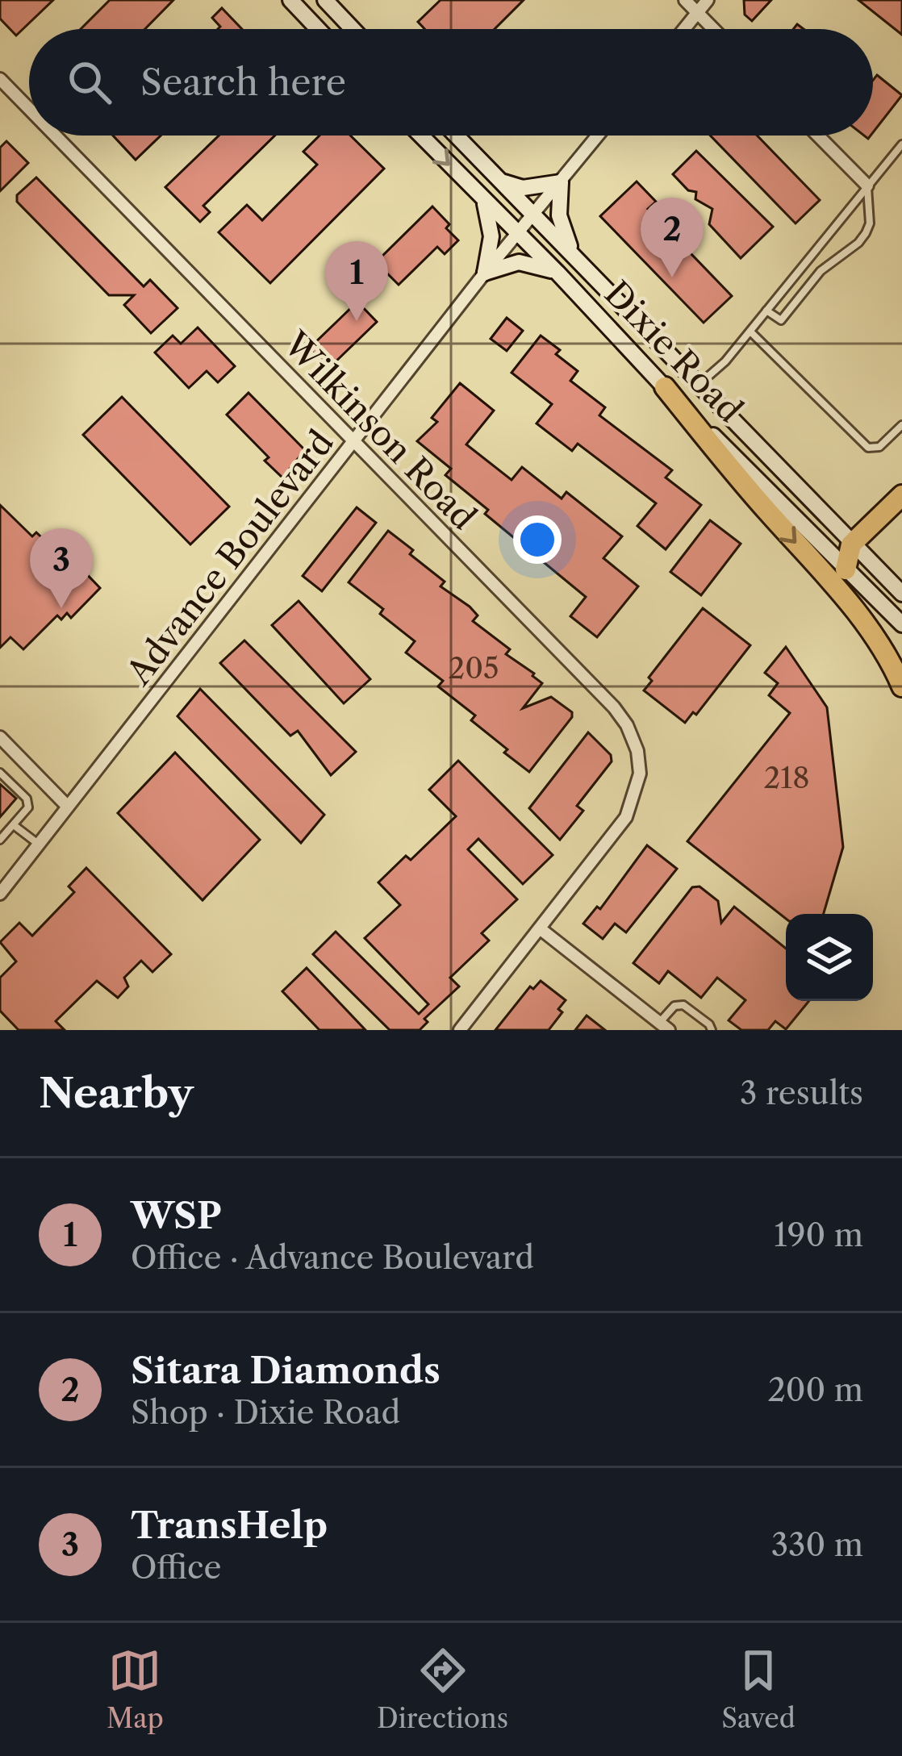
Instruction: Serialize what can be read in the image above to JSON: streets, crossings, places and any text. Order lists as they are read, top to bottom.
{
  "streets": {
    "main road": ["Dixie Road"],
    "street": ["Wilkinson Road", "Advance Boulevard"]
  },
  "crossings": [
    ["Dixie Road", "Advance Boulevard"],
    ["Wilkinson Road", "Advance Boulevard"]
  ],
  "house_numbers": ["205", "218"],
  "page": {
    "search": "Search here",
    "pins": ["2", "1", "3"],
    "heading": ["Nearby", "3 results"],
    "list": [
      {
        "mark": "1",
        "name": "WSP",
        "note": "Office · Advance Boulevard",
        "value": "190 m"
      },
      {
        "mark": "2",
        "name": "Sitara Diamonds",
        "note": "Shop · Dixie Road",
        "value": "200 m"
      },
      {
        "mark": "3",
        "name": "TransHelp",
        "note": "Office",
        "value": "330 m"
      }
    ],
    "nav": ["Map", "Directions", "Saved"]
  }
}
